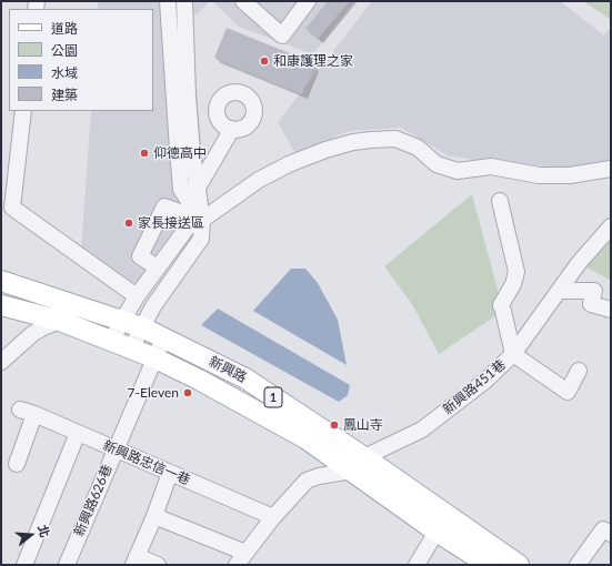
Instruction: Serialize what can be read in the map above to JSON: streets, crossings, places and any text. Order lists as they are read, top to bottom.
{
  "streets": {
    "main road": ["新興路", "1"],
    "street": ["新興路451巷", "新興路忠信一巷", "新興路626巷"]
  },
  "crossings": [
    ["新興路", "新興路451巷"],
    ["新興路", "新興路626巷"],
    ["新興路451巷", "新興路忠信一巷"],
    ["新興路忠信一巷", "新興路626巷"]
  ],
  "places": [
    "和康護理之家",
    "仰德高中",
    "家長接送區",
    "7-Eleven",
    "鳳山寺"
  ],
  "legend": [
    "道路",
    "公園",
    "水域",
    "建築"
  ],
  "north": "right"
}
